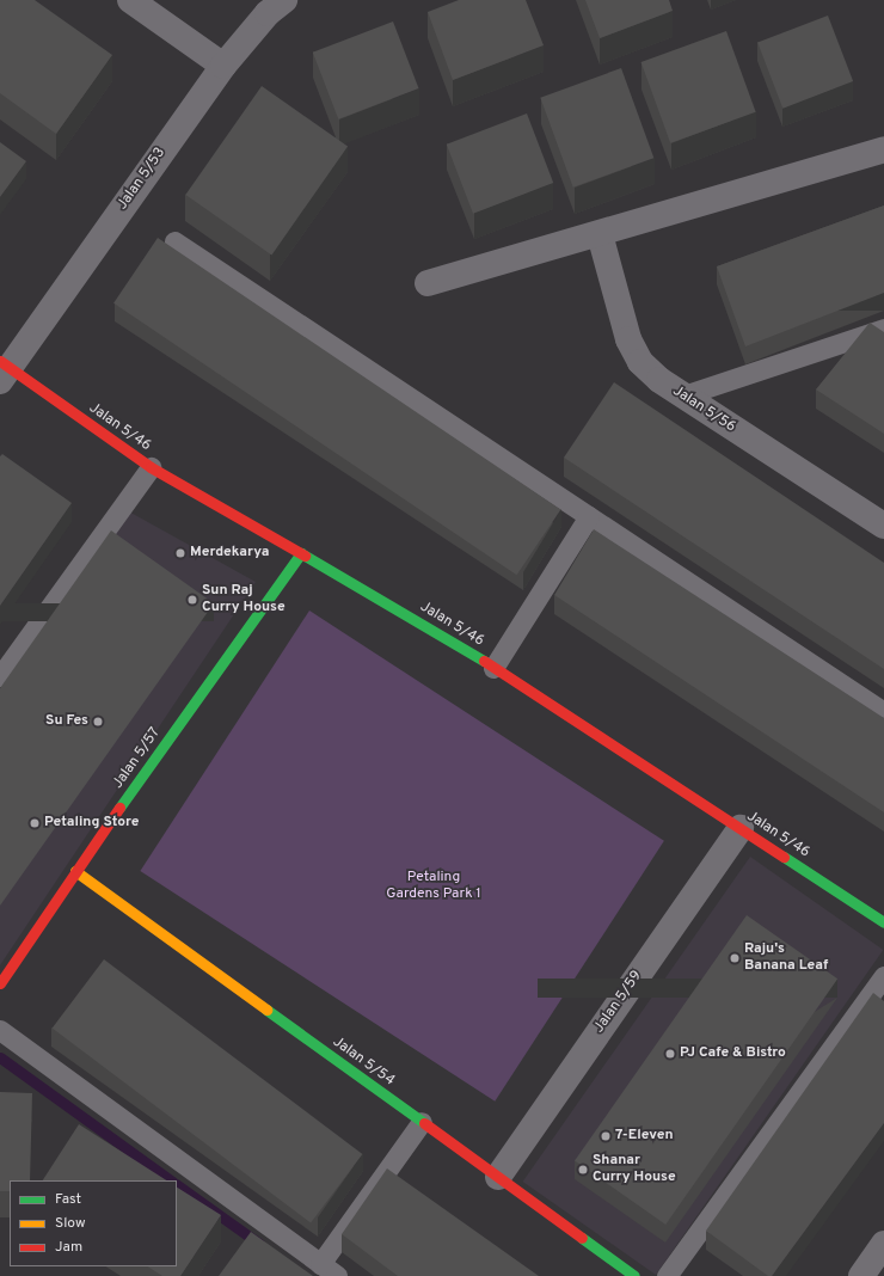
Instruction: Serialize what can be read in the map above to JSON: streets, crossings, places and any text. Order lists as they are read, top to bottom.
{
  "streets": {
    "street": [
      "Jalan 5/53",
      "Jalan 5/56",
      "Jalan 5/46",
      "Jalan 5/57",
      "Jalan 5/59",
      "Jalan 5/54"
    ]
  },
  "crossings": [
    ["Jalan 5/53", "Jalan 5/46"],
    ["Jalan 5/46", "Jalan 5/57"],
    ["Jalan 5/46", "Jalan 5/59"],
    ["Jalan 5/57", "Jalan 5/54"],
    ["Jalan 5/59", "Jalan 5/54"]
  ],
  "parks": ["Petaling Gardens Park 1"],
  "places": [
    "Merdekarya",
    "Sun Raj Curry House",
    "Su Fes",
    "Petaling Store",
    "Raju's Banana Leaf",
    "PJ Cafe & Bistro",
    "7-Eleven",
    "Shanar Curry House"
  ],
  "legend": ["Fast", "Slow", "Jam"]
}
